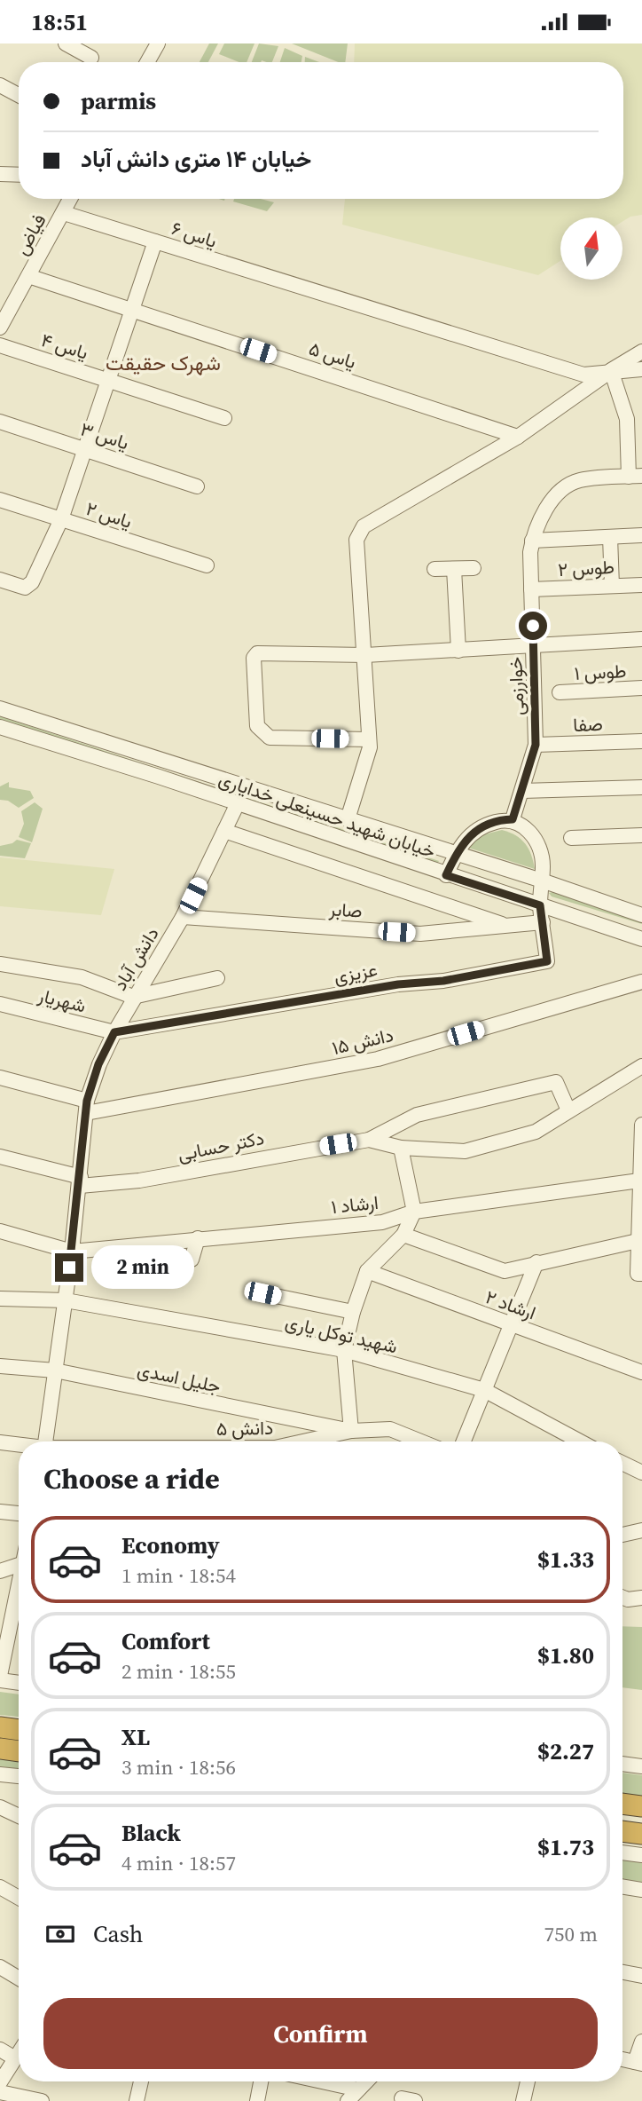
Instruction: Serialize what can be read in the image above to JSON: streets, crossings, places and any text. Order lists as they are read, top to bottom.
{
  "streets": {
    "street": [
      "فیاض",
      "یاس ۶",
      "یاس ۴",
      "یاس ۵",
      "یاس ۳",
      "یاس ۲",
      "طوس ۲",
      "طوس ۱",
      "خوارزمی",
      "صفا",
      "خیابان شهید حسینعلی خدایاری",
      "صابر",
      "دانش آباد",
      "عزیزی",
      "شهریار",
      "دانش ۱۵",
      "دکتر حسابی",
      "ارشاد ۱",
      "ارشاد ۲",
      "شهید توکل یاری",
      "جلیل اسدی",
      "دانش ۵"
    ]
  },
  "crossings": [
    ["فیاض", "یاس ۶"],
    ["فیاض", "یاس ۵"],
    ["طوس ۲", "خوارزمی"],
    ["خوارزمی", "صفا"],
    ["خیابان شهید حسینعلی خدایاری", "دانش آباد"],
    ["خیابان شهید حسینعلی خدایاری", "عزیزی"],
    ["صابر", "دانش آباد"],
    ["صابر", "عزیزی"],
    ["دانش آباد", "عزیزی"],
    ["دانش آباد", "شهریار"],
    ["دانش آباد", "دانش ۱۵"],
    ["دانش آباد", "دکتر حسابی"],
    ["دانش آباد", "ارشاد ۱"],
    ["دانش آباد", "شهید توکل یاری"],
    ["دانش آباد", "جلیل اسدی"],
    ["عزیزی", "شهریار"],
    ["جلیل اسدی", "دانش ۵"]
  ],
  "districts": ["شهرک حقیقت"],
  "north": "top",
  "page": {
    "status": "18:51",
    "banner": ["parmis", "خیابان ۱۴ متری دانش آباد"],
    "bubble": "2 min",
    "heading": "Choose a ride",
    "list": [
      {
        "name": "Economy",
        "note": "1 min · 18:54",
        "value": "$1.33"
      },
      {
        "name": "Comfort",
        "note": "2 min · 18:55",
        "value": "$1.80"
      },
      {
        "name": "XL",
        "note": "3 min · 18:56",
        "value": "$2.27"
      },
      {
        "name": "Black",
        "note": "4 min · 18:57",
        "value": "$1.73"
      }
    ],
    "pay": ["Cash", "750 m"],
    "buttons": "Confirm"
  }
}
